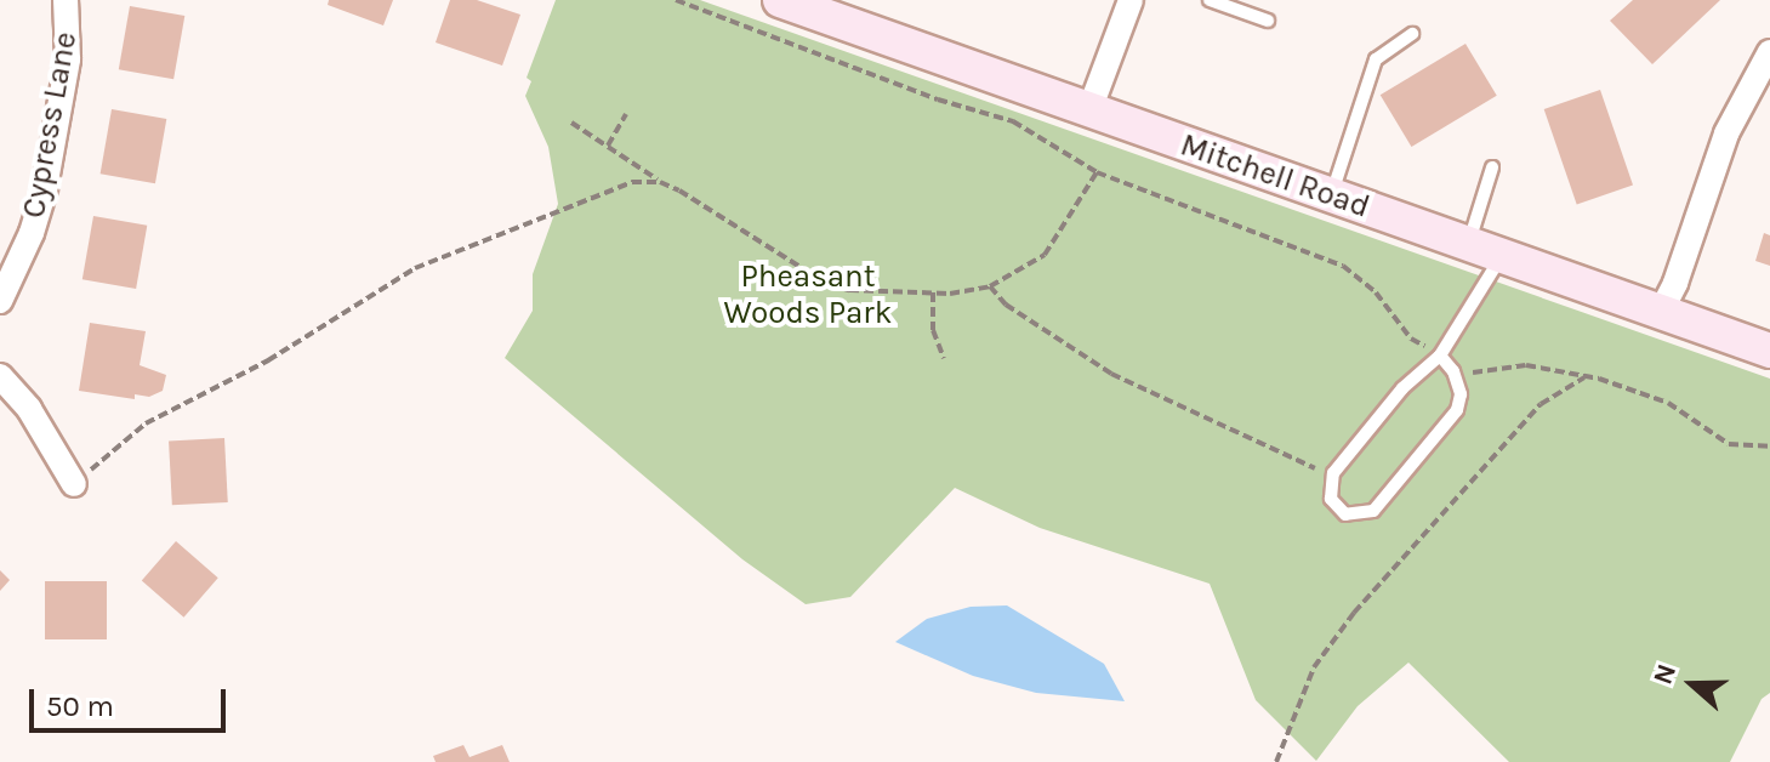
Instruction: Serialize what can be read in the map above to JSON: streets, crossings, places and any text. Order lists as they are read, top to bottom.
{
  "streets": {
    "main road": ["Mitchell Road"],
    "street": ["Cypress Lane"]
  },
  "parks": ["Pheasant Woods Park"],
  "scale_bar": "50 m",
  "north": "left"
}
